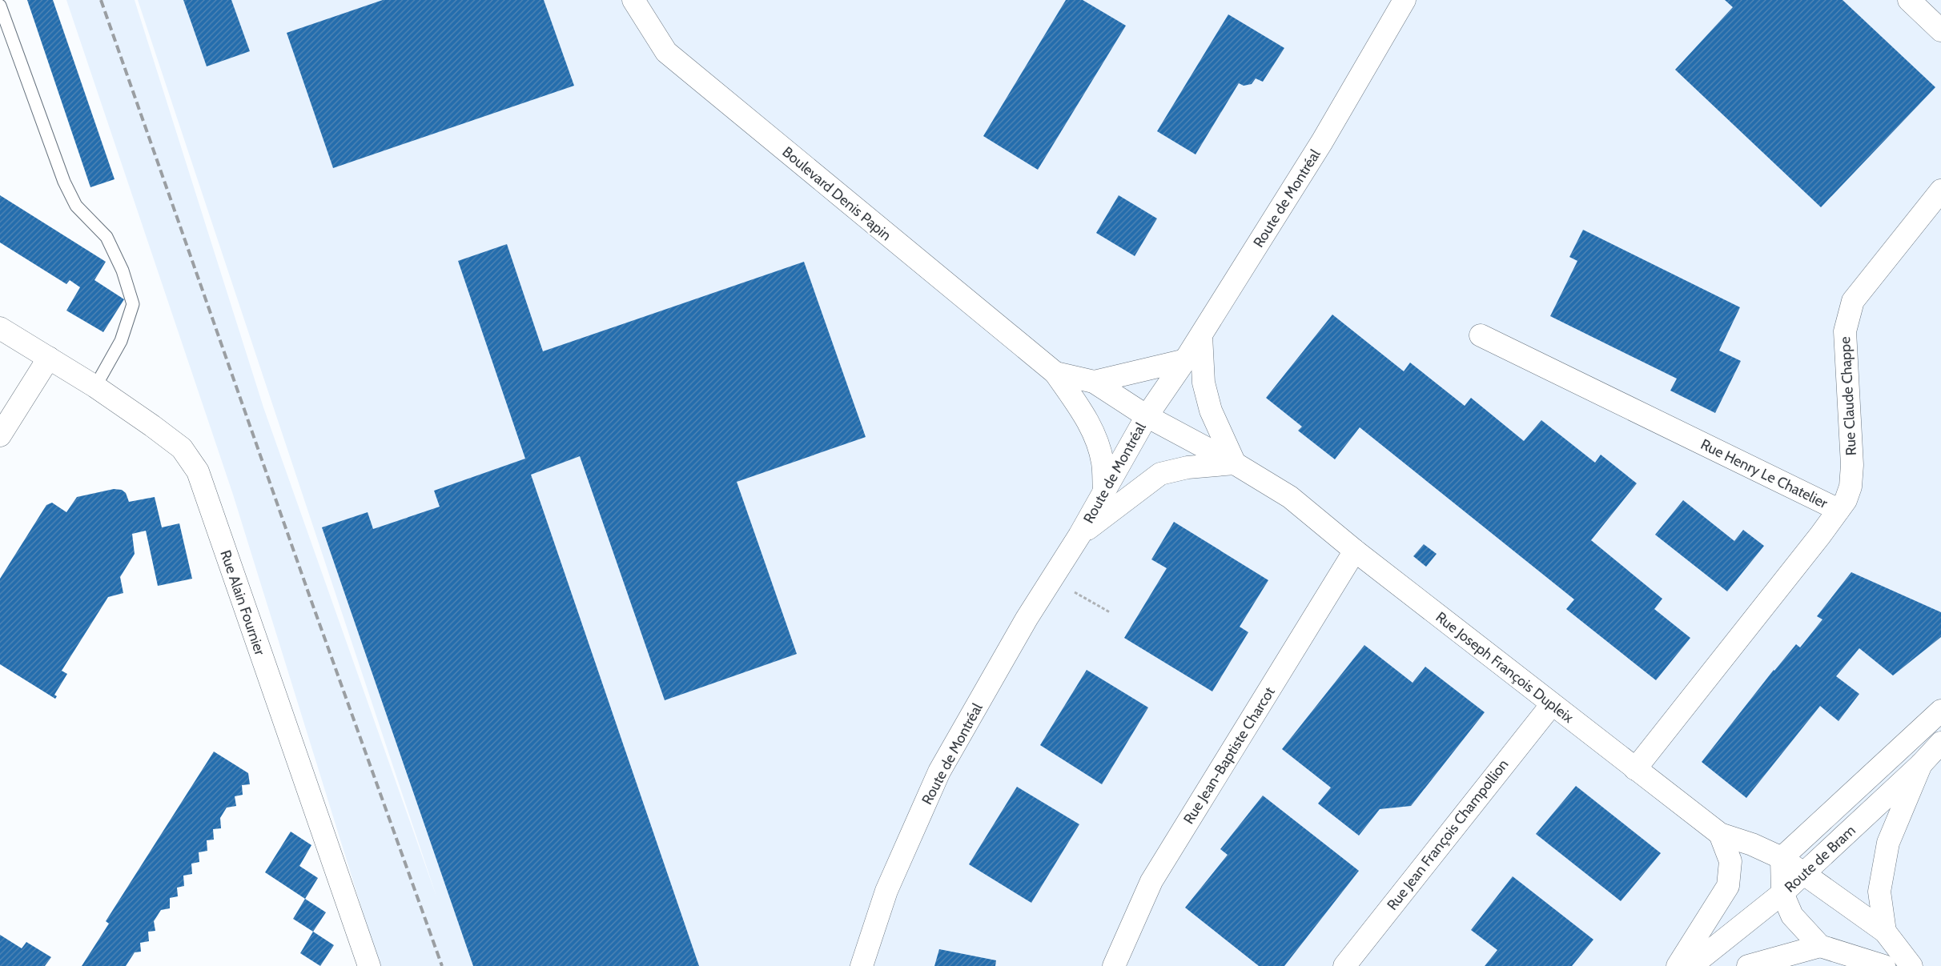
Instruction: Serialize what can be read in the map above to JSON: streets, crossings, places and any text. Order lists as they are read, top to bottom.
{
  "streets": {
    "street": [
      "Boulevard Denis Papin",
      "Route de Montréal",
      "Rue Claude Chappe",
      "Rue Henry Le Chatelier",
      "Rue Alain Fournier",
      "Rue Joseph François Dupleix",
      "Rue Jean-Baptiste Charcot",
      "Rue Jean François Champollion",
      "Route de Bram"
    ]
  },
  "crossings": [
    ["Boulevard Denis Papin", "Route de Montréal"],
    ["Boulevard Denis Papin", "Rue Joseph François Dupleix"],
    ["Rue Claude Chappe", "Rue Henry Le Chatelier"],
    ["Rue Henry Le Chatelier", "Rue Joseph François Dupleix"],
    ["Rue Joseph François Dupleix", "Rue Jean-Baptiste Charcot"],
    ["Rue Joseph François Dupleix", "Rue Jean François Champollion"],
    ["Rue Joseph François Dupleix", "Route de Bram"]
  ]
}
